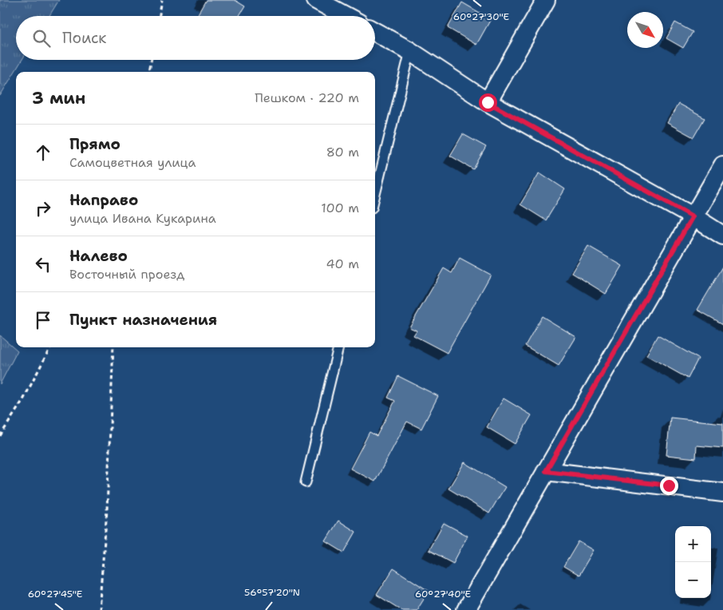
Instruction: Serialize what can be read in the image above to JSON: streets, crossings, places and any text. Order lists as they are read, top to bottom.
{
  "north": "bottom right",
  "page": {
    "search": "Поиск",
    "heading": ["3 мин", "Пешком · 220 m"],
    "list": [
      ["Прямо", "Самоцветная улица", "80 m"],
      ["Направо", "улица Ивана Кукарина", "100 m"],
      ["Налево", "Восточный проезд", "40 m"],
      "Пункт назначения"
    ],
    "map_buttons": ["+", "−"]
  },
  "coordinates": [
    "60°27'30\"E",
    "56°57'20\"N",
    "60°27'45\"E",
    "60°27'40\"E"
  ]
}
